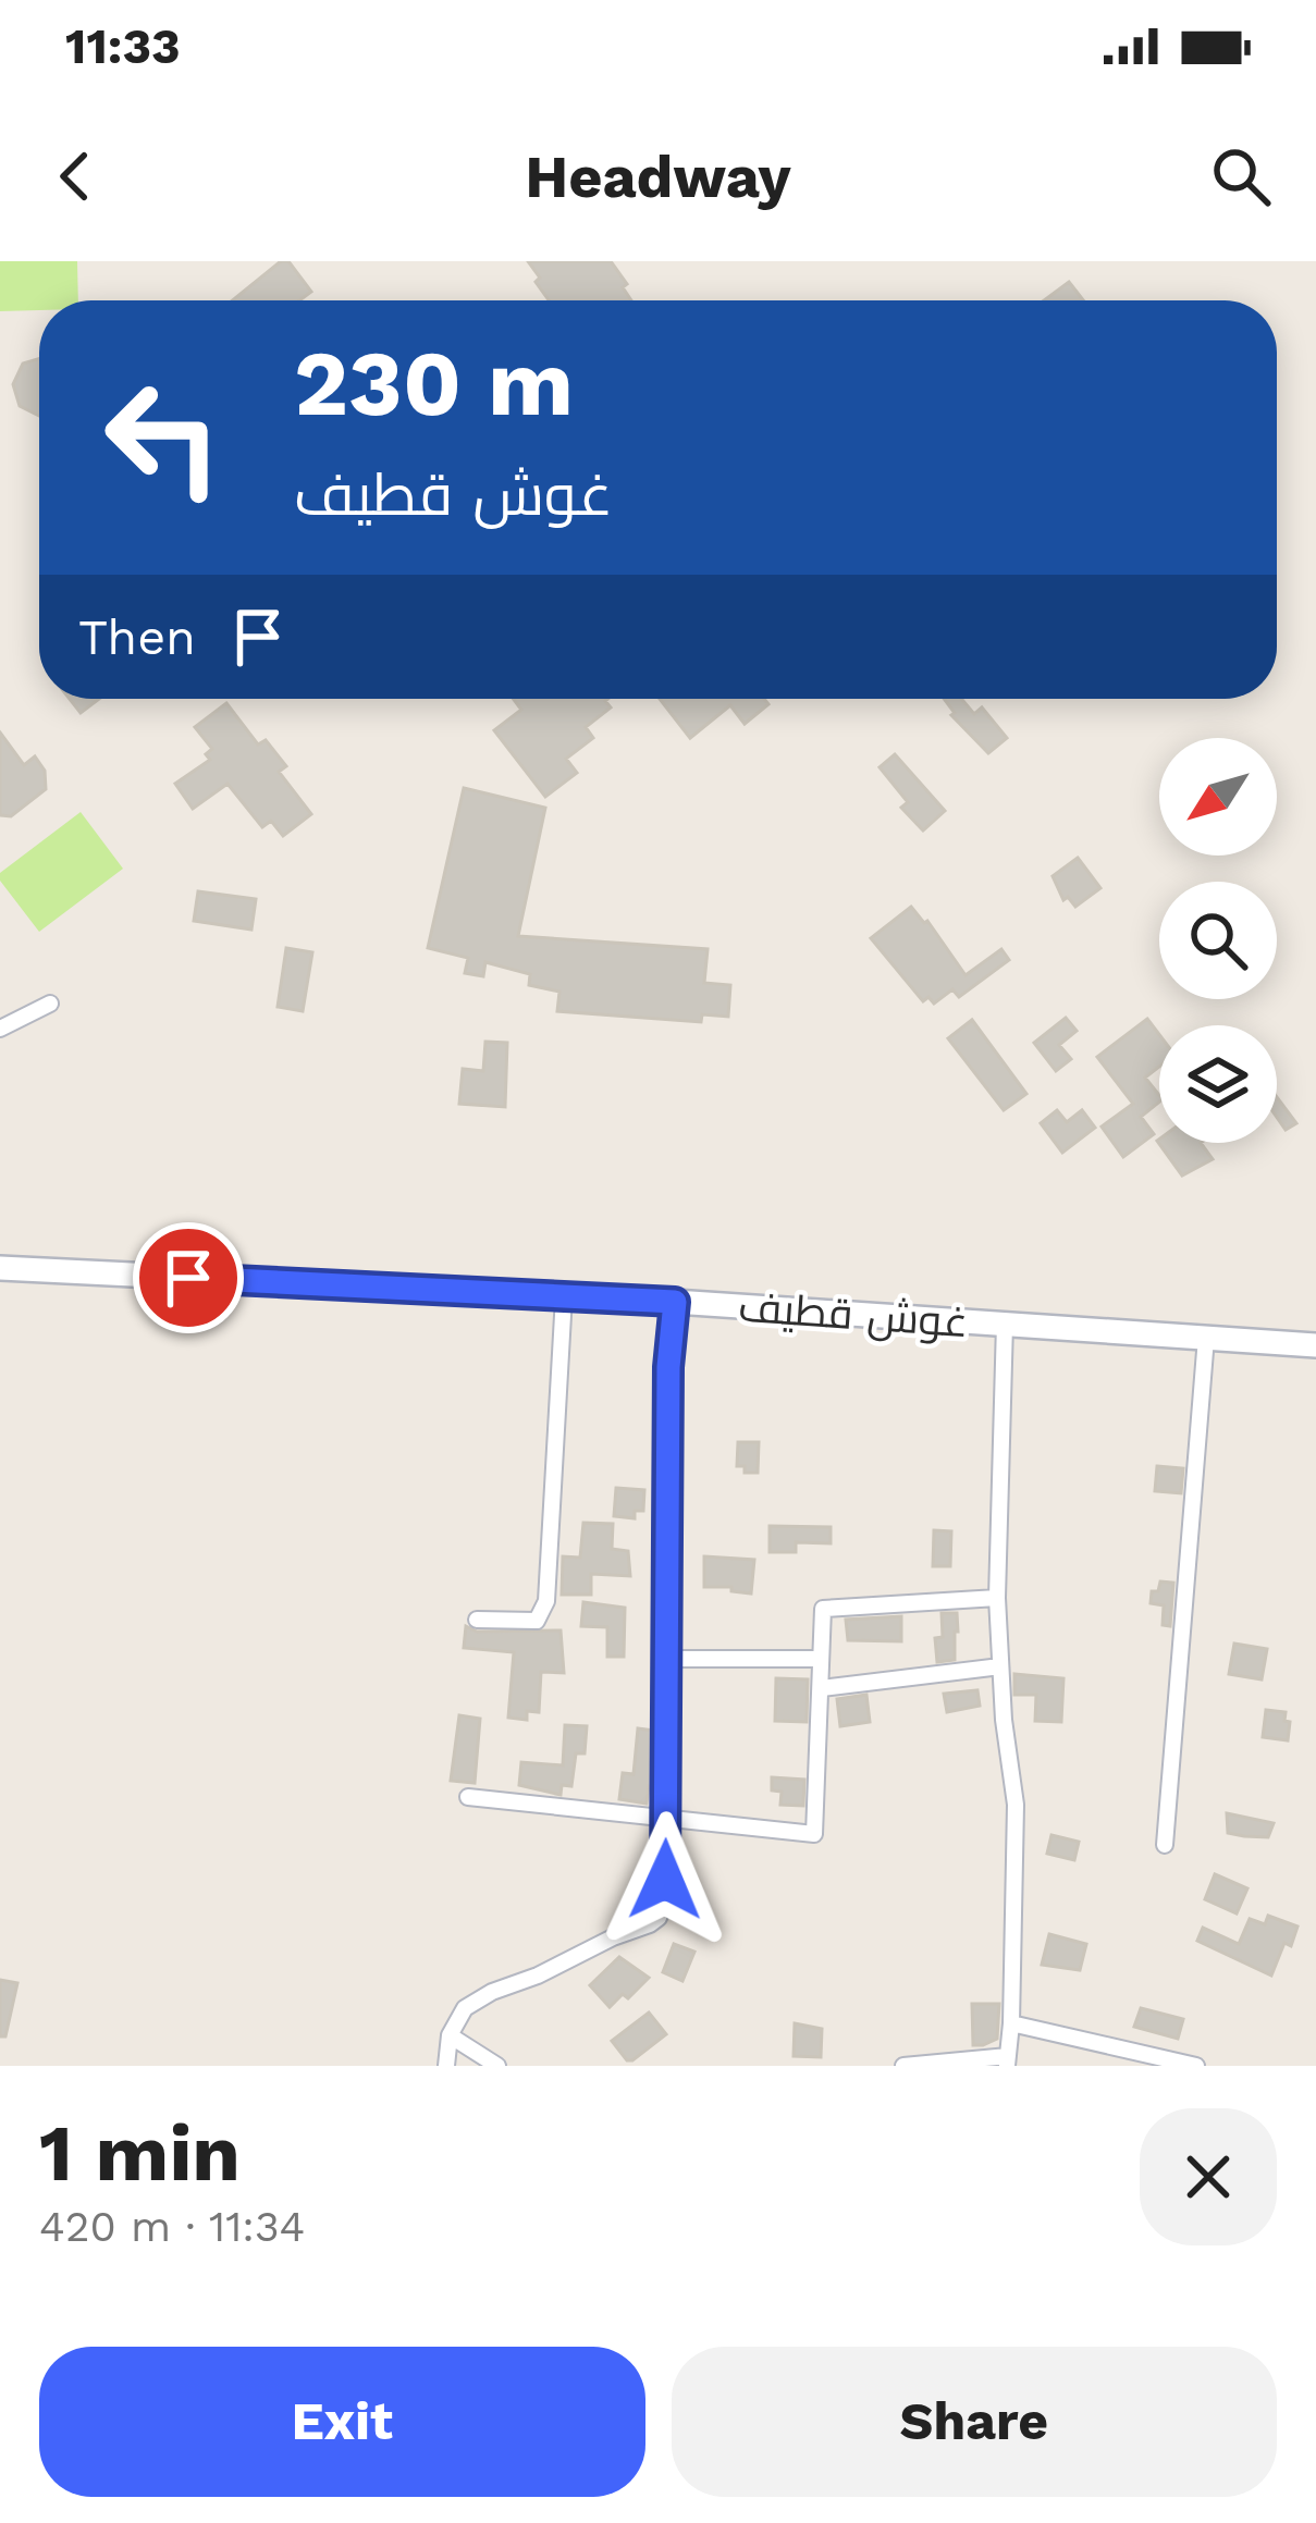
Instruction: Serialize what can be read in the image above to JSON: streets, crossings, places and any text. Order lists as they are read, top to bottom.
{
  "streets": {
    "main road": ["غوش قطيف"]
  },
  "north": "bottom left",
  "page": {
    "status": "11:33",
    "header": "Headway",
    "turn": ["230 m", "غوش قطيف"],
    "then": "Then",
    "heading": ["1 min", "420 m · 11:34"],
    "buttons": ["Exit", "Share"]
  }
}
